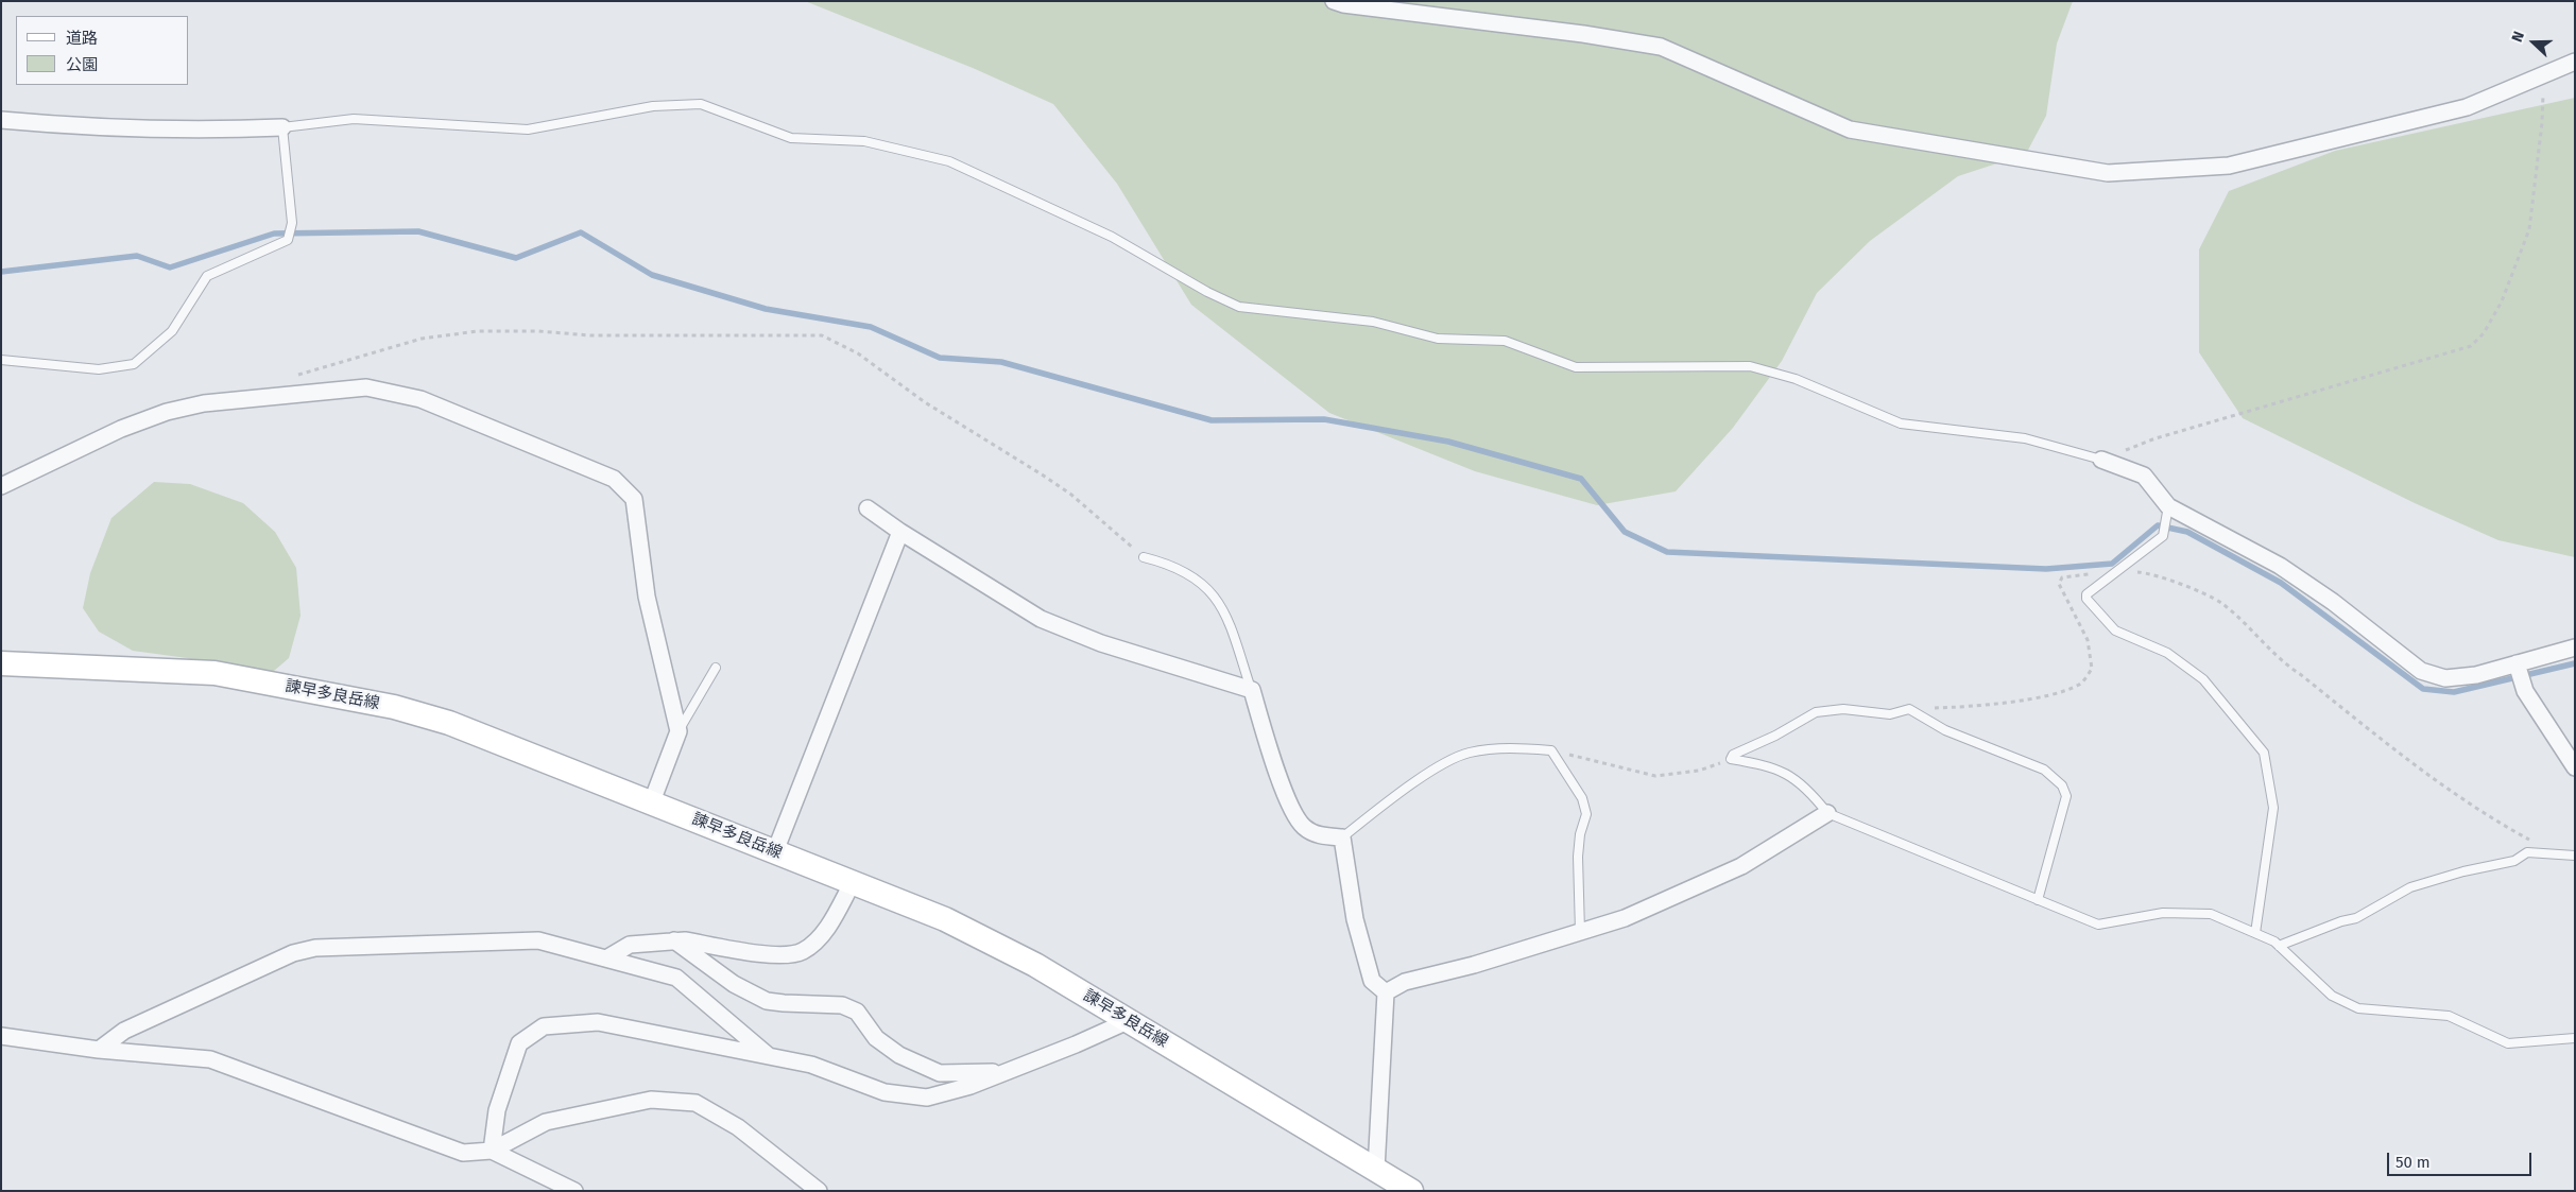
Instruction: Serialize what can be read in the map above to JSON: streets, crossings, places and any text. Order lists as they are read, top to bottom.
{
  "streets": {
    "main road": ["諫早多良岳線"]
  },
  "legend": ["道路", "公園"],
  "scale_bar": "50 m",
  "north": "left"
}
